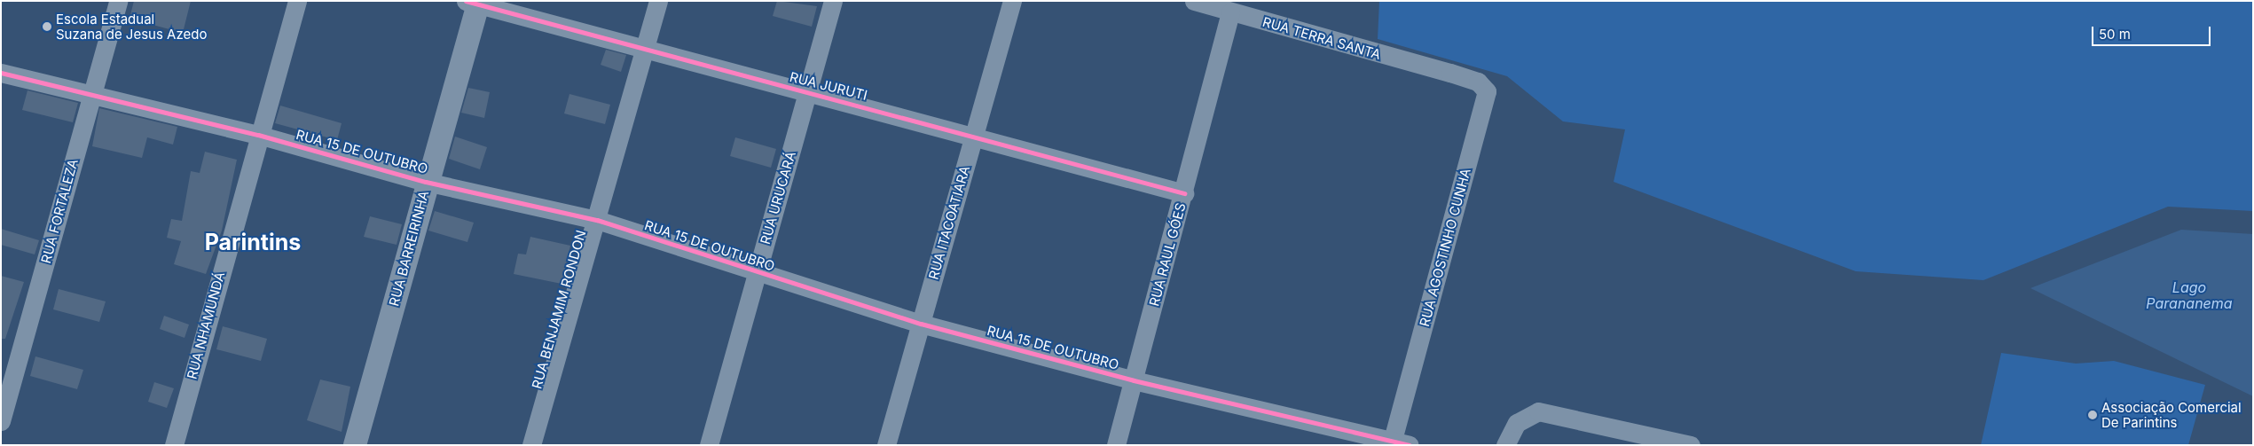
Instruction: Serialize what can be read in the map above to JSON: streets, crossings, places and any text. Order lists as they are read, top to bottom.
{
  "streets": {
    "street": [
      "RUA TERRA SANTA",
      "RUA JURUTI",
      "RUA 15 DE OUTUBRO",
      "RUA URUCARÁ",
      "RUA FORTALEZA",
      "RUA ITACOATIARA",
      "RUA AGOSTINHO CUNHA",
      "RUA BARREIRINHA",
      "RUA RAUL GÓES",
      "RUA BENJAMIM RONDON",
      "RUA NHAMUNDÁ"
    ]
  },
  "crossings": [
    ["RUA TERRA SANTA", "RUA AGOSTINHO CUNHA"],
    ["RUA TERRA SANTA", "RUA RAUL GÓES"],
    ["RUA JURUTI", "RUA URUCARÁ"],
    ["RUA JURUTI", "RUA ITACOATIARA"],
    ["RUA JURUTI", "RUA BARREIRINHA"],
    ["RUA JURUTI", "RUA RAUL GÓES"],
    ["RUA JURUTI", "RUA BENJAMIM RONDON"],
    ["RUA 15 DE OUTUBRO", "RUA URUCARÁ"],
    ["RUA 15 DE OUTUBRO", "RUA FORTALEZA"],
    ["RUA 15 DE OUTUBRO", "RUA ITACOATIARA"],
    ["RUA 15 DE OUTUBRO", "RUA AGOSTINHO CUNHA"],
    ["RUA 15 DE OUTUBRO", "RUA BARREIRINHA"],
    ["RUA 15 DE OUTUBRO", "RUA RAUL GÓES"],
    ["RUA 15 DE OUTUBRO", "RUA BENJAMIM RONDON"],
    ["RUA 15 DE OUTUBRO", "RUA NHAMUNDÁ"]
  ],
  "districts": ["Parintins"],
  "water": ["Lago Parananema"],
  "places": ["Escola Estadual Suzana de Jesus Azedo", "Associação Comercial De Parintins"],
  "scale_bar": "50 m"
}
